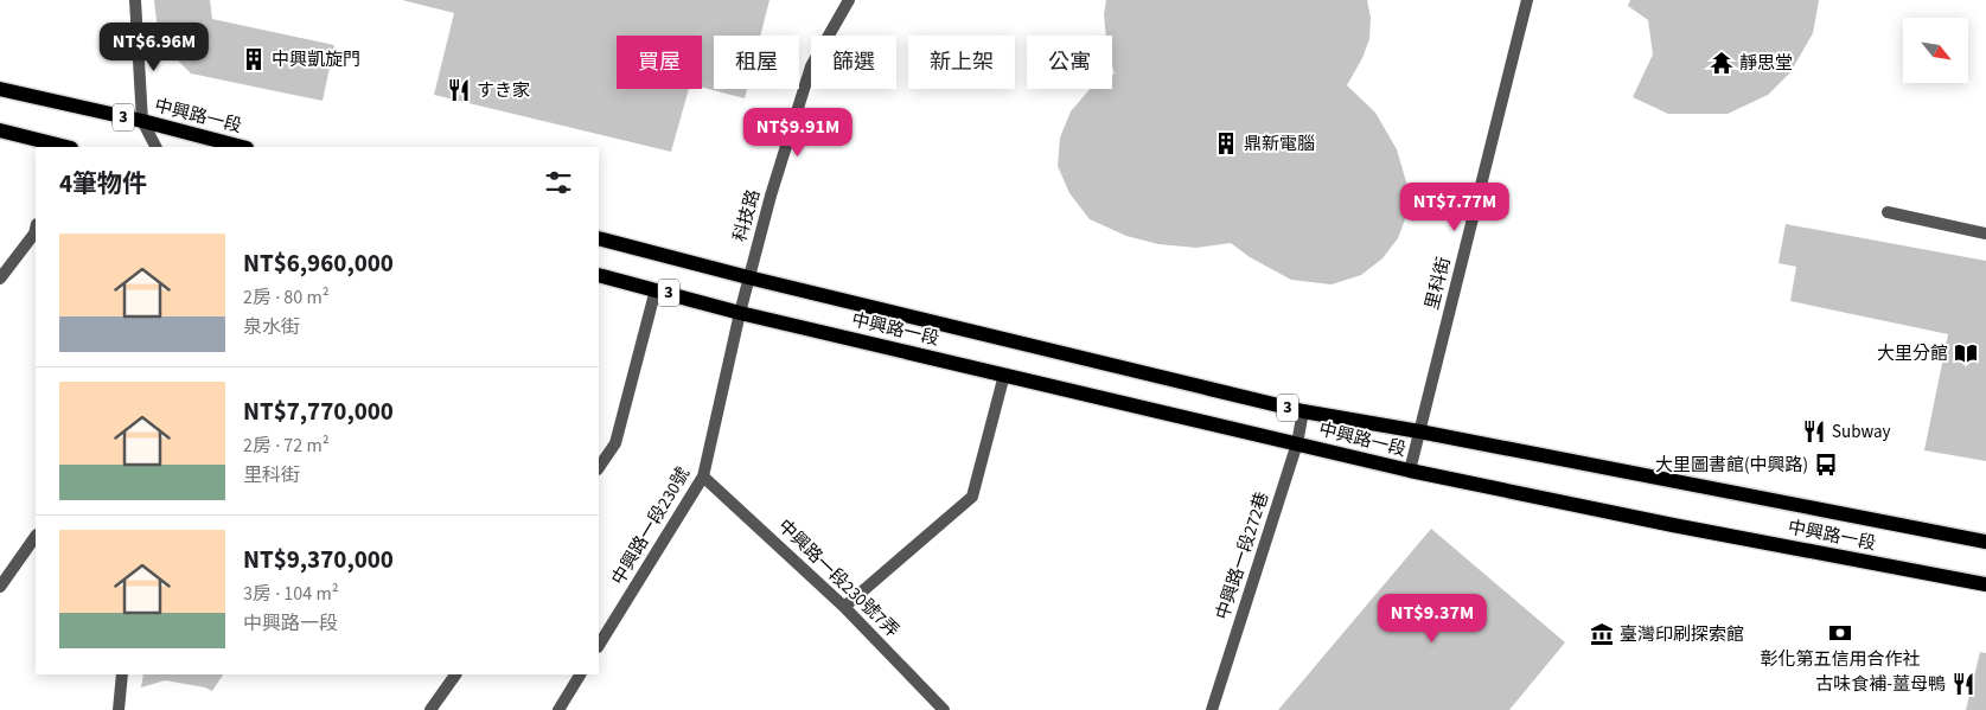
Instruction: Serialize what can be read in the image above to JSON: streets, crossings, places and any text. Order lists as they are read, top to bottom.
{
  "streets": {
    "main road": ["中興路一段", "3"],
    "street": [
      "科技路",
      "里科街",
      "中興路一段230號",
      "中興路一段272巷",
      "中興路一段230號7弄"
    ]
  },
  "crossings": [
    ["中興路一段", "科技路"],
    ["中興路一段", "里科街"],
    ["中興路一段", "中興路一段230號"],
    ["中興路一段", "中興路一段272巷"],
    ["科技路", "中興路一段230號"],
    ["中興路一段230號", "中興路一段230號7弄"]
  ],
  "places": {
    "building": ["中興凱旋門", "鼎新電腦"],
    "temple": ["靜思堂"],
    "restaurant": ["すき家", "Subway", "古味食補-薑母鴨"],
    "library": ["大里分館"],
    "bus stop": ["大里圖書館(中興路)"],
    "bank": ["彰化第五信用合作社"],
    "museum": ["臺灣印刷探索館"]
  },
  "north": "bottom right",
  "page": {
    "price": [
      "NT$6.96M",
      "NT$9.91M",
      "NT$7.77M",
      "NT$9.37M"
    ],
    "chip": [
      "買屋",
      "租屋",
      "篩選",
      "新上架",
      "公寓"
    ],
    "heading": "4筆物件",
    "list": [
      {
        "name": "NT$6,960,000",
        "note": "2房 · 80 m² · 泉水街"
      },
      {
        "name": "NT$7,770,000",
        "note": "2房 · 72 m² · 里科街"
      },
      {
        "name": "NT$9,370,000",
        "note": "3房 · 104 m² · 中興路一段"
      }
    ]
  }
}
